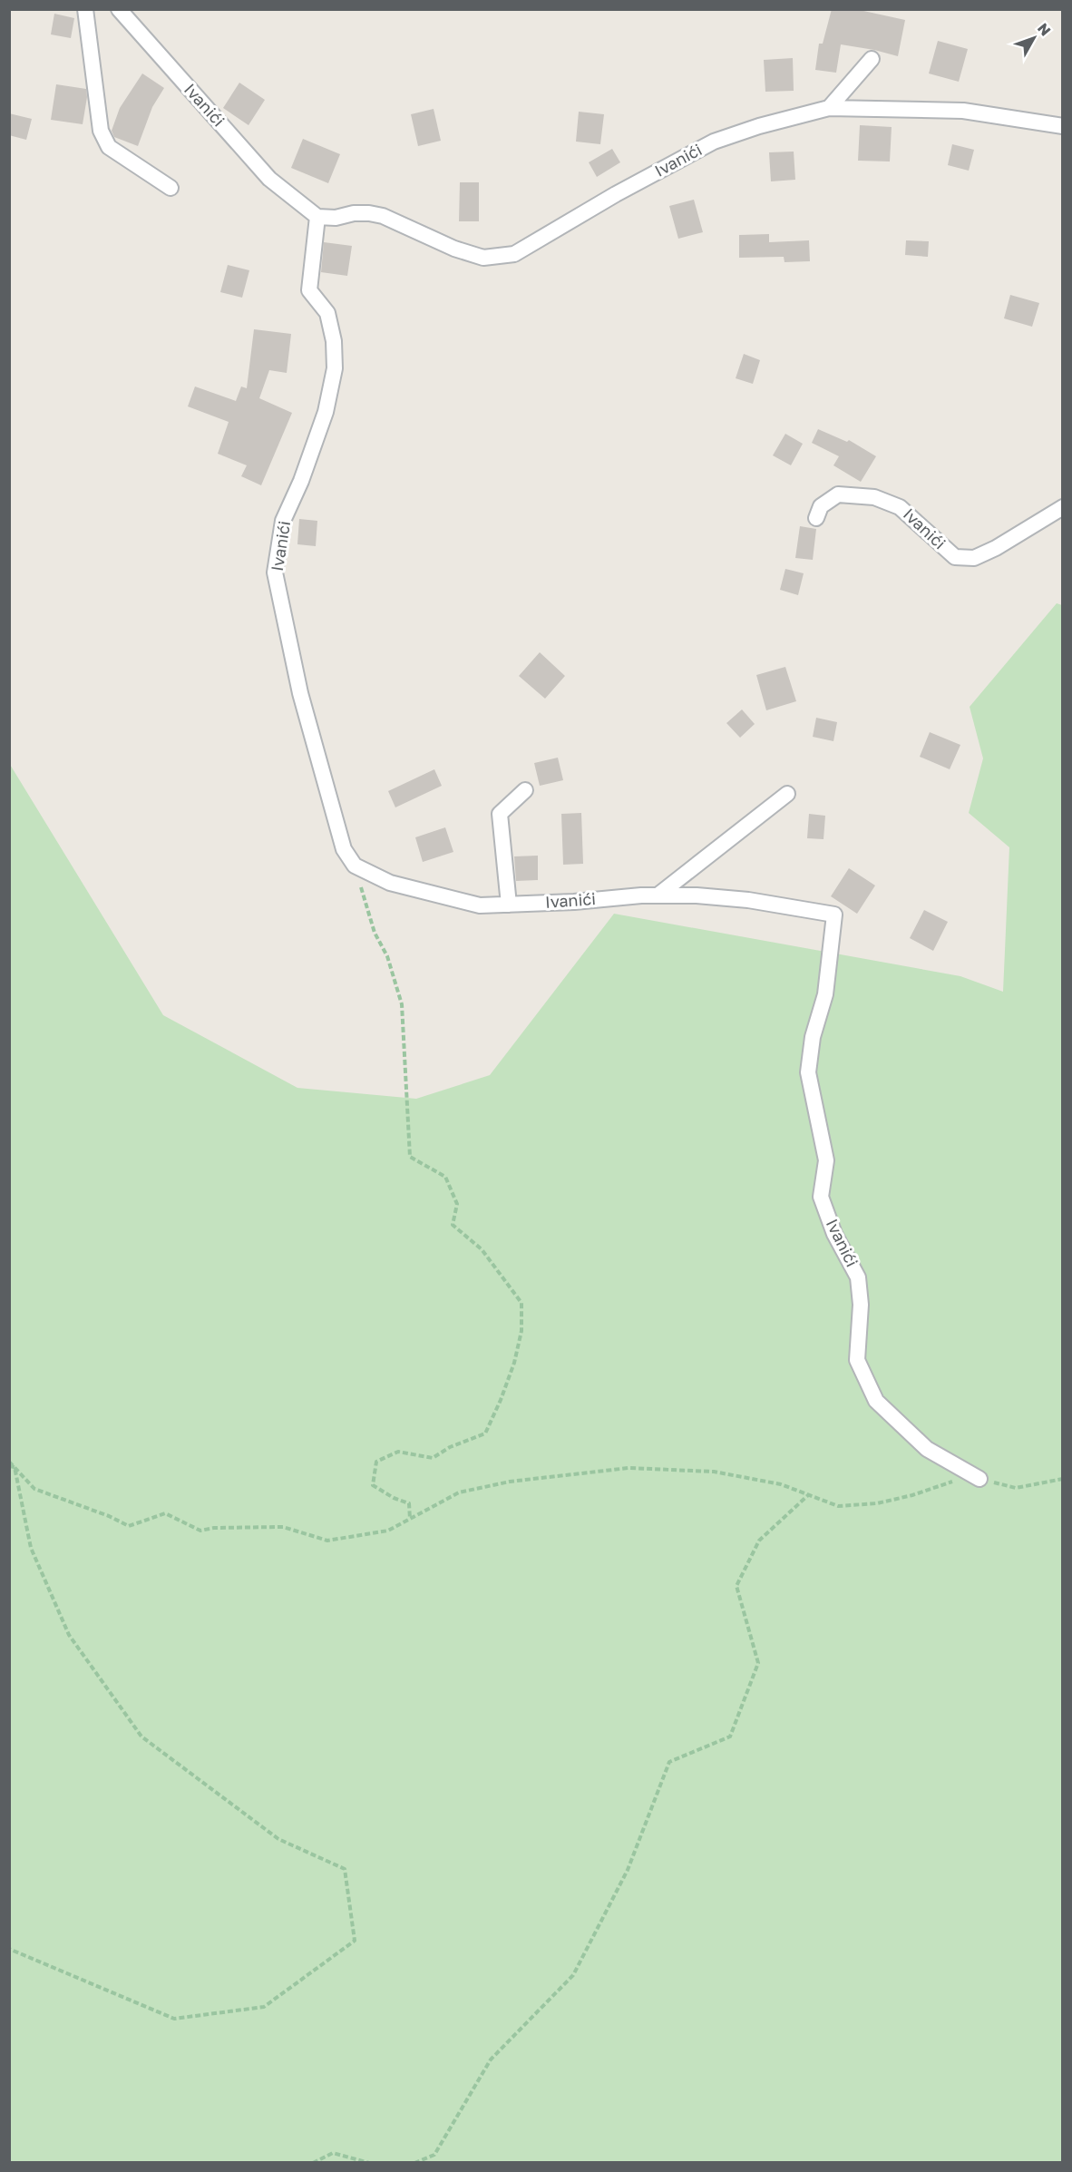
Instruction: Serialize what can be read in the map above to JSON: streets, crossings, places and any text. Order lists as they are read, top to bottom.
{
  "streets": {
    "street": ["Ivanići"]
  },
  "north": "top right"
}
